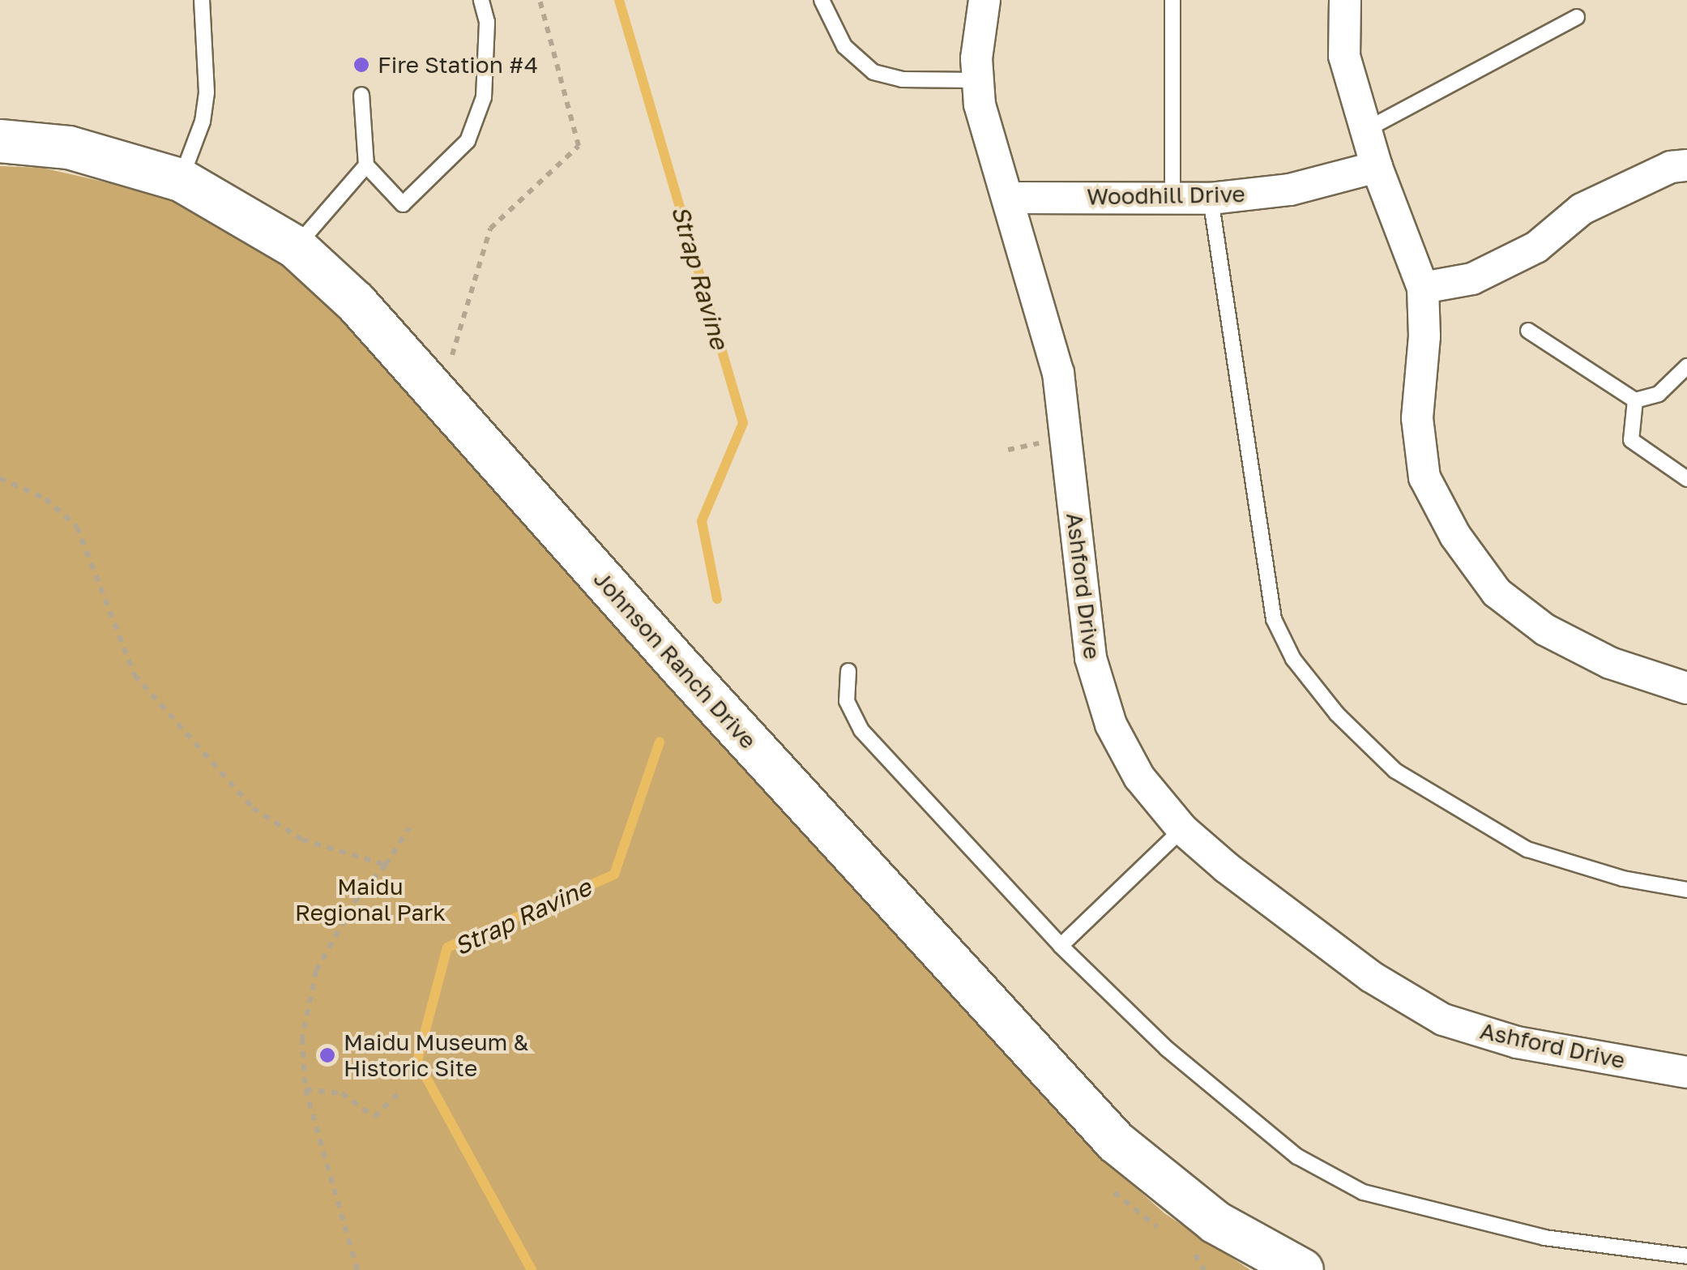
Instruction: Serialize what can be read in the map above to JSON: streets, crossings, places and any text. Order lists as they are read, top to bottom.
{
  "streets": {
    "street": ["Woodhill Drive", "Ashford Drive", "Johnson Ranch Drive"]
  },
  "crossings": [
    ["Woodhill Drive", "Ashford Drive"]
  ],
  "water": ["Strap Ravine"],
  "parks": ["Maidu Regional Park"],
  "places": ["Fire Station #4", "Maidu Museum & Historic Site"]
}
